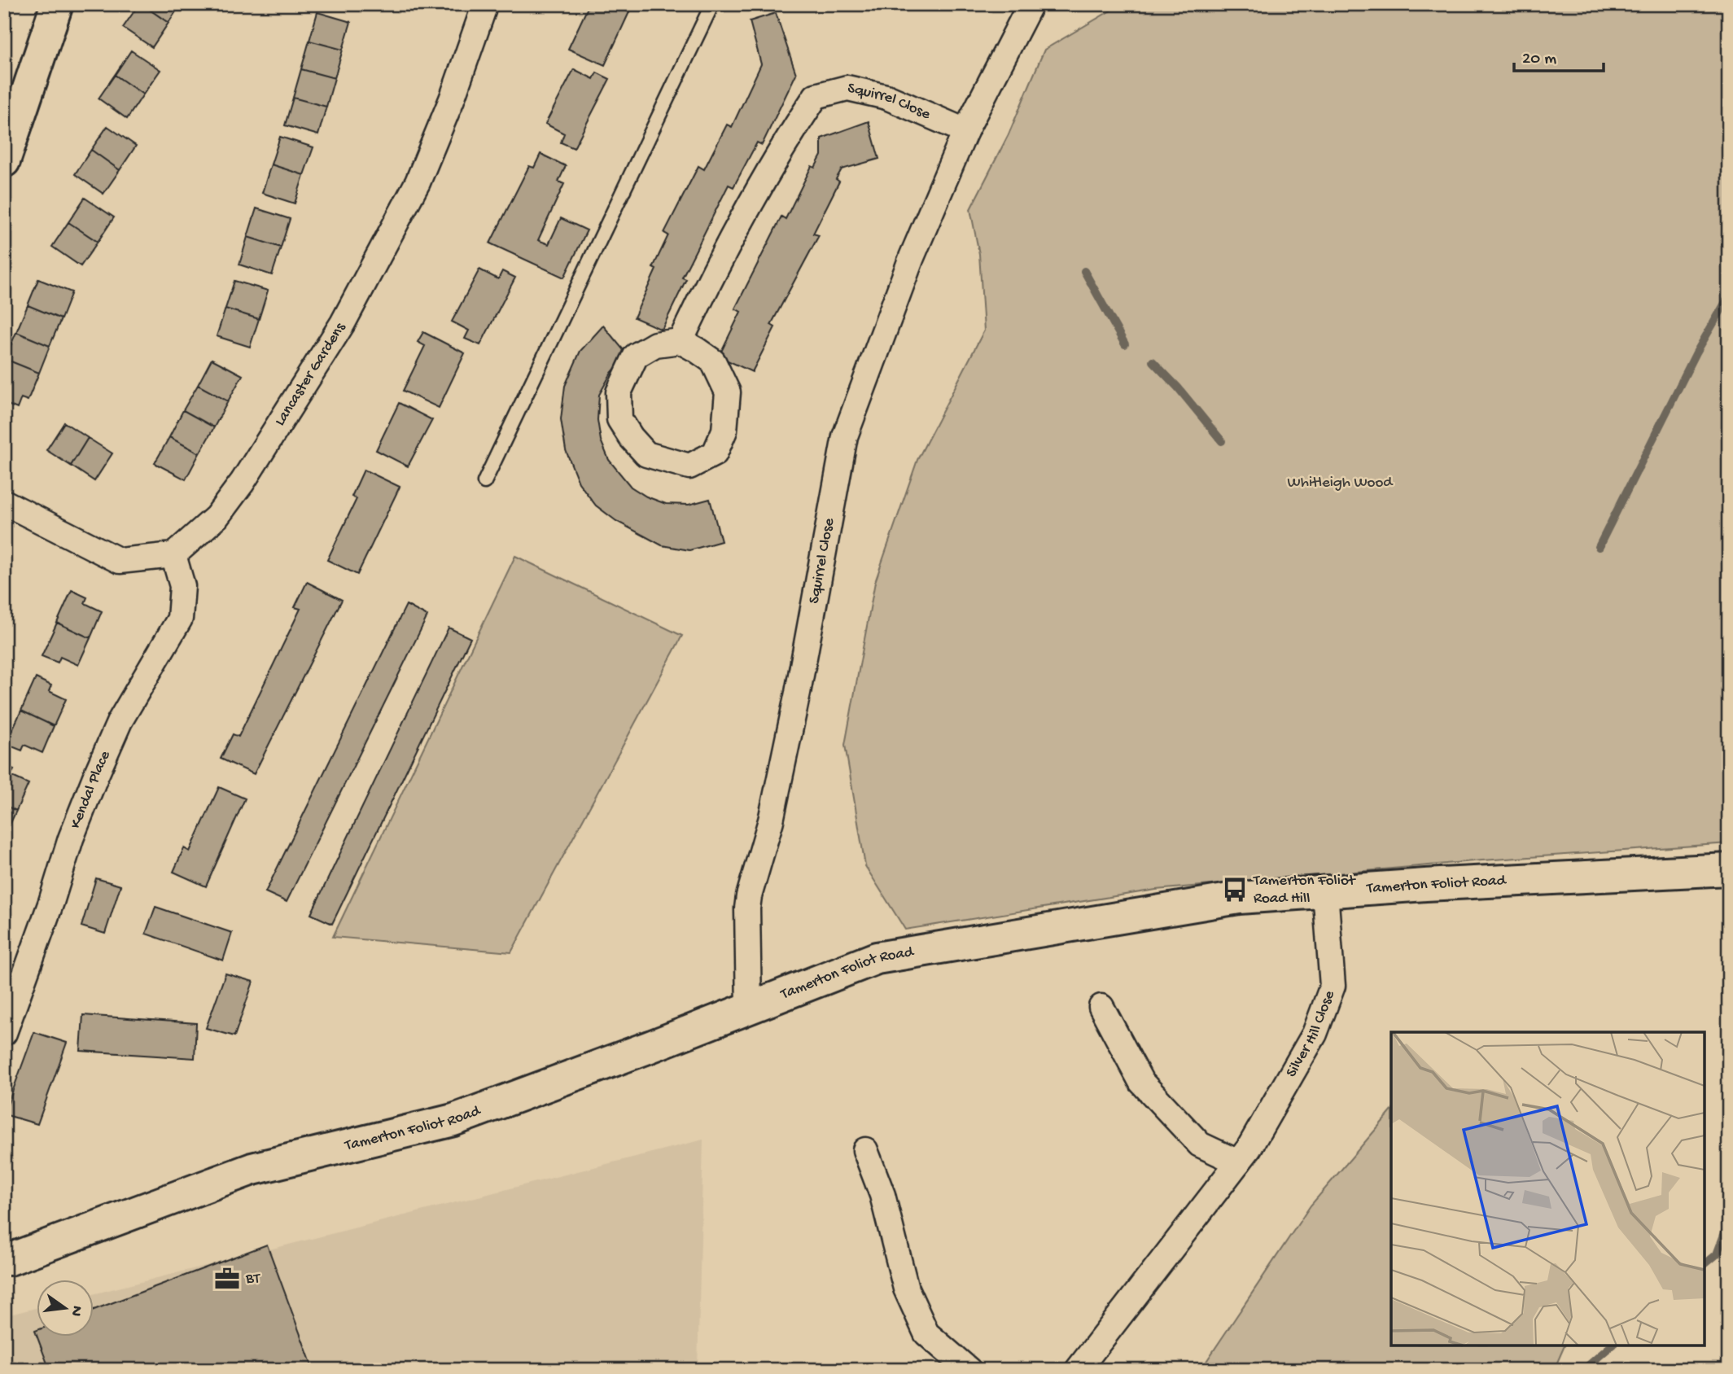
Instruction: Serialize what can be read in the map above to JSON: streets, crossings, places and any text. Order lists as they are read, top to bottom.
{
  "streets": {
    "main road": ["Tamerton Foliot Road"],
    "street": [
      "Squirrel Close",
      "Lancaster Gardens",
      "Kendal Place",
      "Silver Hill Close"
    ]
  },
  "crossings": [
    ["Squirrel Close", "Tamerton Foliot Road"],
    ["Lancaster Gardens", "Kendal Place"],
    ["Tamerton Foliot Road", "Silver Hill Close"]
  ],
  "parks": ["Whitleigh Wood"],
  "places": {
    "bus stop": ["Tamerton Foliot Road Hill"],
    "office": ["BT"]
  },
  "scale_bar": "20 m",
  "north": "right"
}
